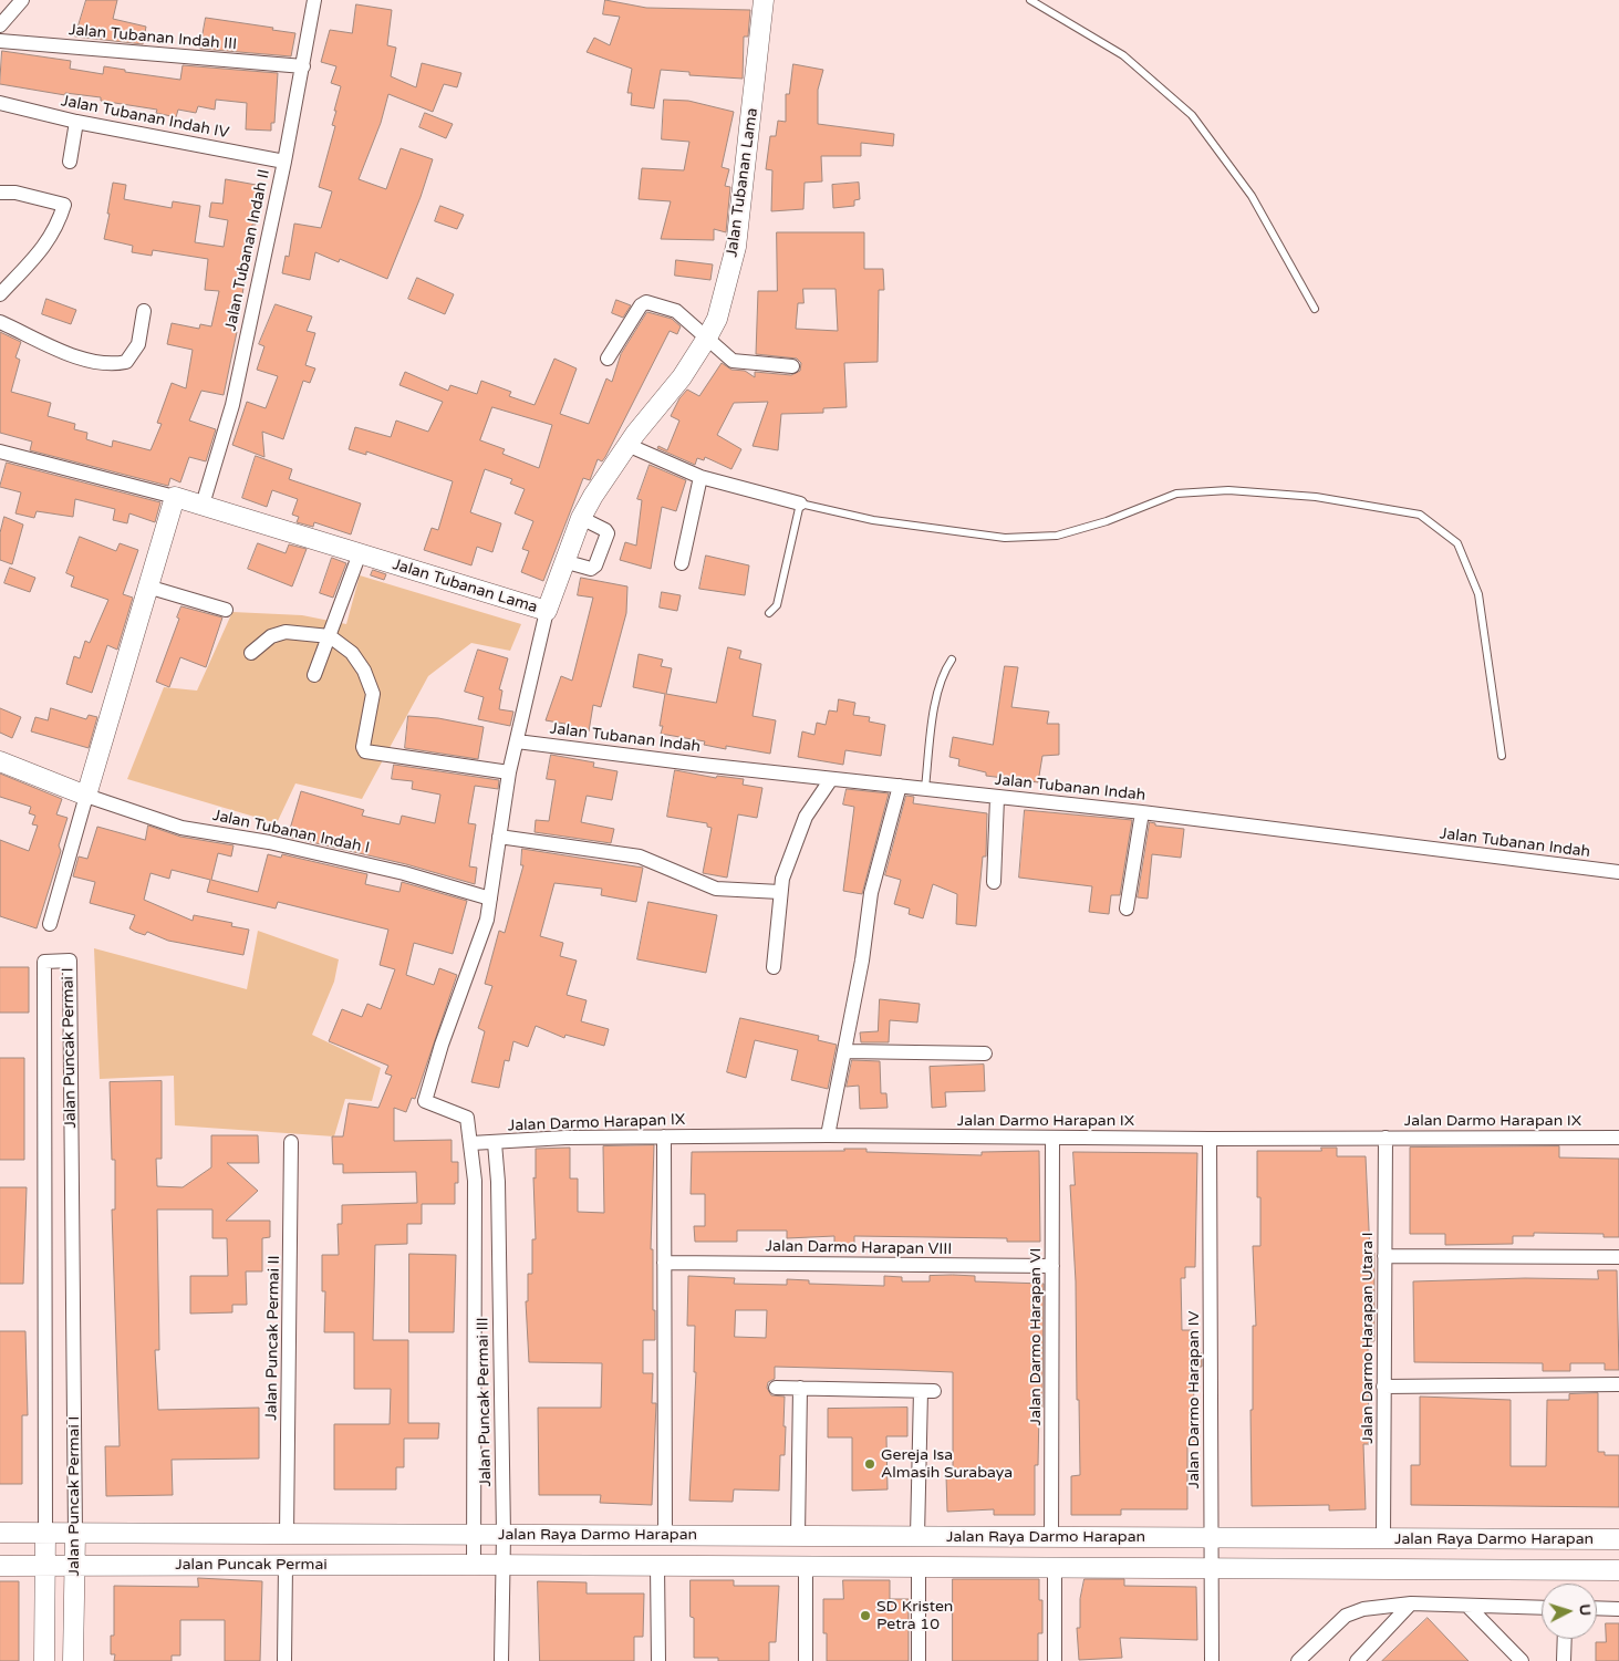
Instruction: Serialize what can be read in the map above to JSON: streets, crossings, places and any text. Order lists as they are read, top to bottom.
{
  "streets": {
    "street": [
      "Jalan Tubanan Indah III",
      "Jalan Tubanan Indah IV",
      "Jalan Tubanan Lama",
      "Jalan Tubanan Indah II",
      "Jalan Tubanan Indah",
      "Jalan Tubanan Indah I",
      "Jalan Puncak Permai I",
      "Jalan Darmo Harapan IX",
      "Jalan Darmo Harapan VIII",
      "Jalan Darmo Harapan VI",
      "Jalan Puncak Permai II",
      "Jalan Darmo Harapan Utara I",
      "Jalan Darmo Harapan IV",
      "Jalan Puncak Permai III",
      "Jalan Raya Darmo Harapan",
      "Jalan Puncak Permai"
    ]
  },
  "crossings": [
    ["Jalan Tubanan Indah III", "Jalan Tubanan Indah II"],
    ["Jalan Tubanan Indah IV", "Jalan Tubanan Indah II"],
    ["Jalan Tubanan Lama", "Jalan Tubanan Indah II"],
    ["Jalan Puncak Permai I", "Jalan Puncak Permai"],
    ["Jalan Darmo Harapan IX", "Jalan Darmo Harapan VI"],
    ["Jalan Darmo Harapan IX", "Jalan Darmo Harapan Utara I"],
    ["Jalan Darmo Harapan IX", "Jalan Darmo Harapan IV"],
    ["Jalan Darmo Harapan IX", "Jalan Puncak Permai III"],
    ["Jalan Darmo Harapan VIII", "Jalan Darmo Harapan VI"],
    ["Jalan Darmo Harapan VI", "Jalan Raya Darmo Harapan"],
    ["Jalan Puncak Permai II", "Jalan Puncak Permai"],
    ["Jalan Darmo Harapan Utara I", "Jalan Raya Darmo Harapan"],
    ["Jalan Darmo Harapan IV", "Jalan Raya Darmo Harapan"],
    ["Jalan Puncak Permai III", "Jalan Raya Darmo Harapan"],
    ["Jalan Puncak Permai III", "Jalan Puncak Permai"],
    ["Jalan Raya Darmo Harapan", "Jalan Puncak Permai"]
  ],
  "places": ["Gereja Isa Almasih Surabaya", "SD Kristen Petra 10"],
  "north": "right"
}
